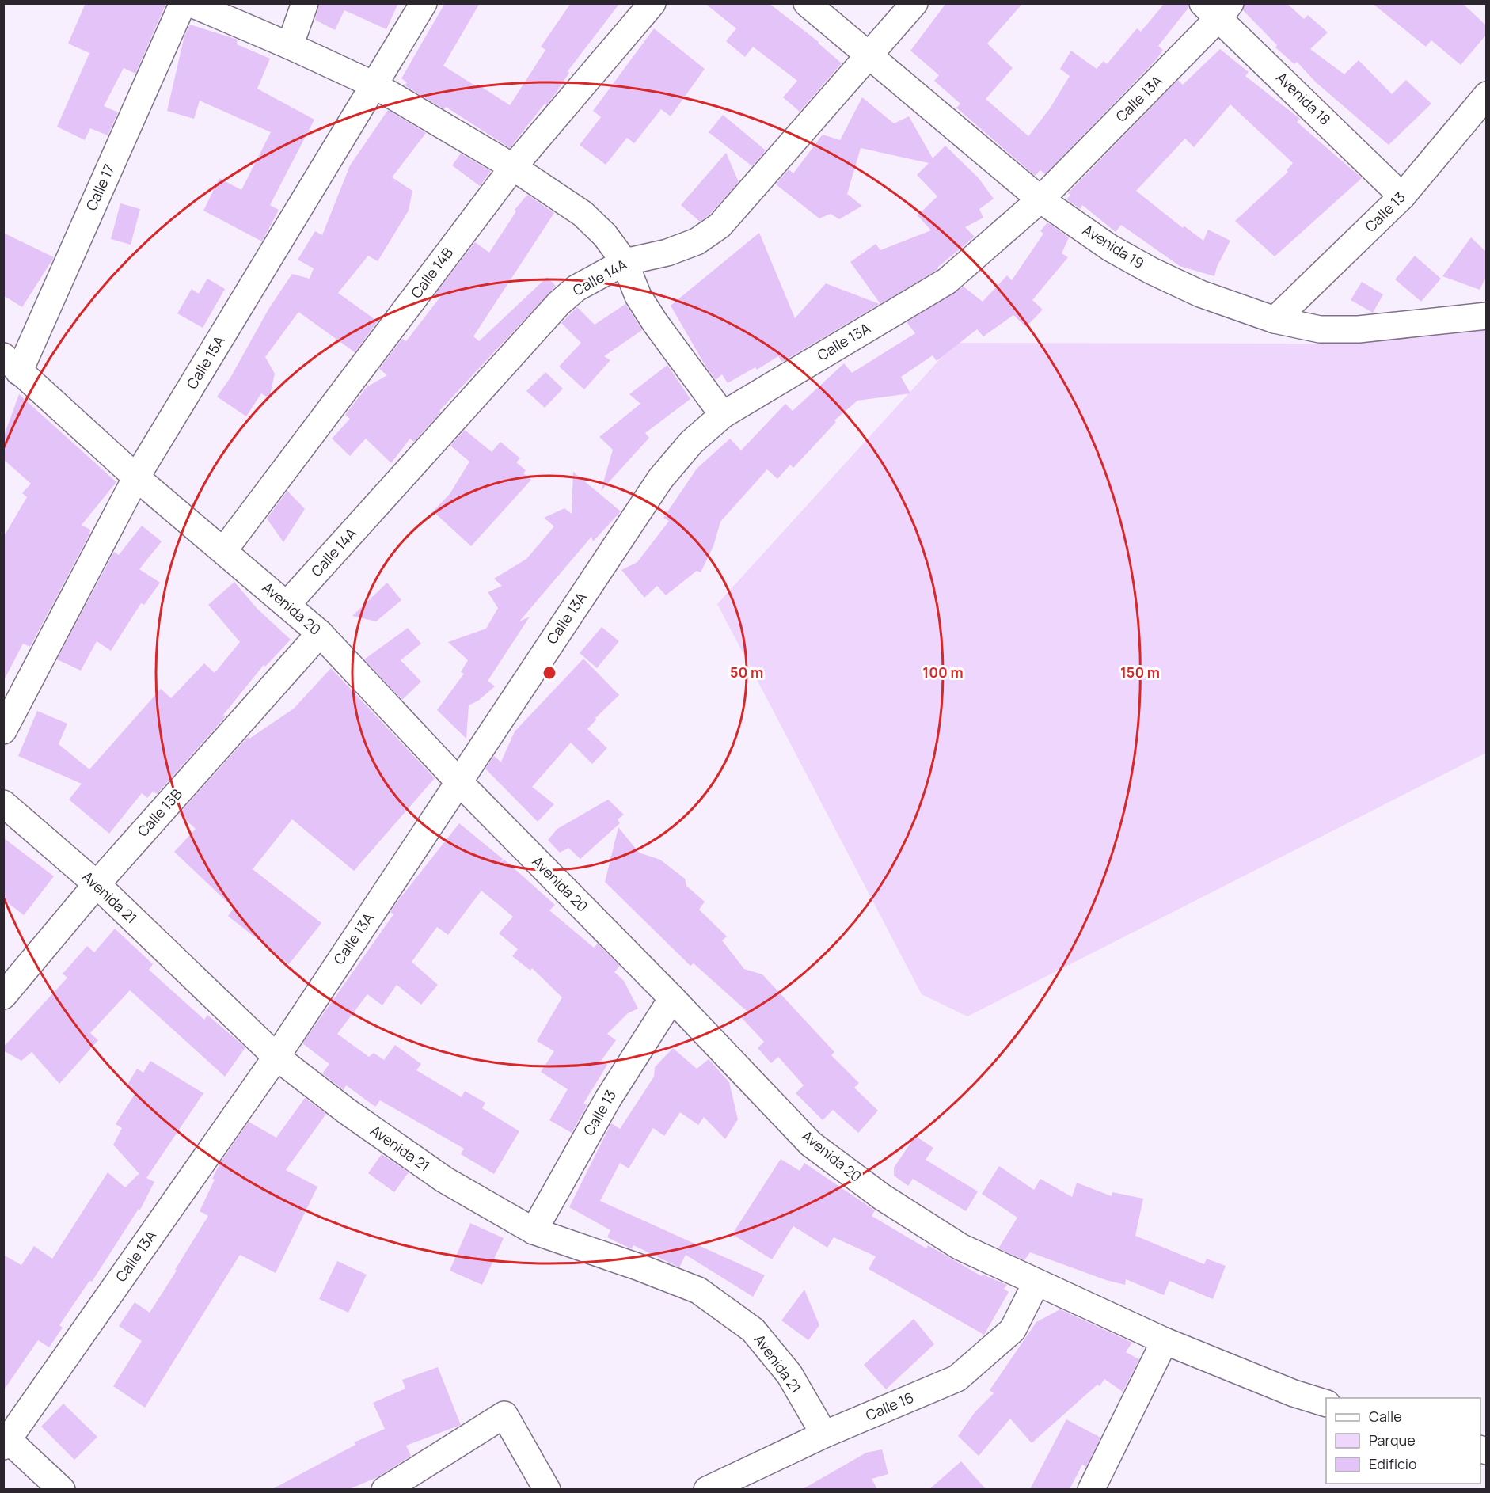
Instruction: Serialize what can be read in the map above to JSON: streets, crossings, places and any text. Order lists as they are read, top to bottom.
{
  "streets": {
    "street": [
      "Calle 13A",
      "Avenida 18",
      "Calle 17",
      "Calle 13",
      "Avenida 19",
      "Calle 14B",
      "Calle 14A",
      "Calle 15A",
      "Avenida 20",
      "Calle 13B",
      "Avenida 21",
      "Calle 16"
    ]
  },
  "crossings": [
    ["Calle 13A", "Avenida 18"],
    ["Calle 13A", "Avenida 19"],
    ["Calle 13A", "Avenida 20"],
    ["Calle 13A", "Avenida 21"],
    ["Avenida 18", "Calle 13"],
    ["Calle 17", "Avenida 20"],
    ["Calle 13", "Avenida 19"],
    ["Calle 13", "Avenida 20"],
    ["Calle 13", "Avenida 21"],
    ["Avenida 19", "Calle 14A"],
    ["Calle 14B", "Avenida 20"],
    ["Calle 14A", "Avenida 20"],
    ["Calle 15A", "Avenida 20"],
    ["Avenida 20", "Calle 13B"],
    ["Avenida 20", "Calle 16"],
    ["Calle 13B", "Avenida 21"],
    ["Avenida 21", "Calle 16"]
  ],
  "legend": ["Calle", "Parque", "Edificio"],
  "rings": ["50 m", "100 m", "150 m"]
}
